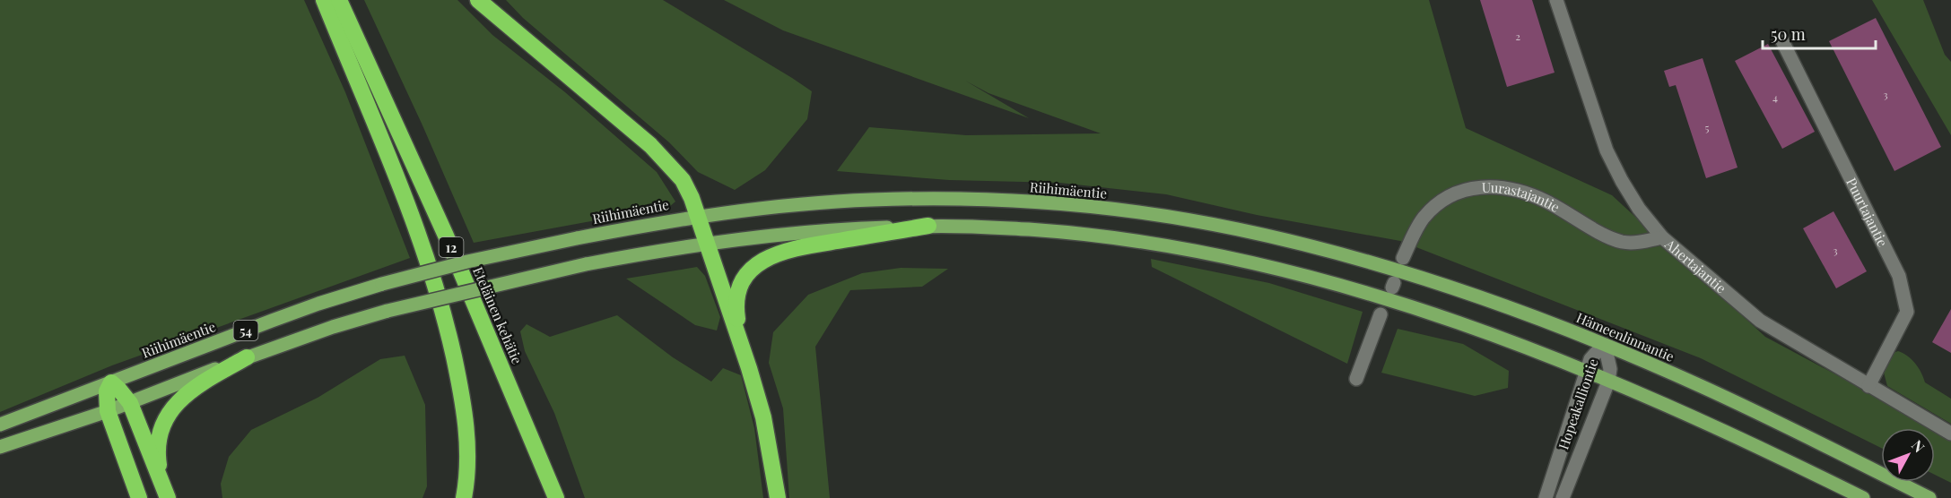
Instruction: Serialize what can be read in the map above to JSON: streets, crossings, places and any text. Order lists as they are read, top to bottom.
{
  "streets": {
    "highway": ["12", "Eteläinen kehätie"],
    "main road": ["Riihimäentie", "54", "Hämeenlinnantie"],
    "street": [
      "Uurastajantie",
      "Puurtajantie",
      "Ahertajantie",
      "Hopeakalliontie"
    ]
  },
  "crossings": [
    ["Riihimäentie", "Hämeenlinnantie"],
    ["Uurastajantie", "Ahertajantie"],
    ["Puurtajantie", "Ahertajantie"],
    ["Hämeenlinnantie", "Hopeakalliontie"]
  ],
  "house_numbers": [
    "2",
    "3",
    "4",
    "5",
    "3"
  ],
  "scale_bar": "50 m",
  "north": "top right"
}
